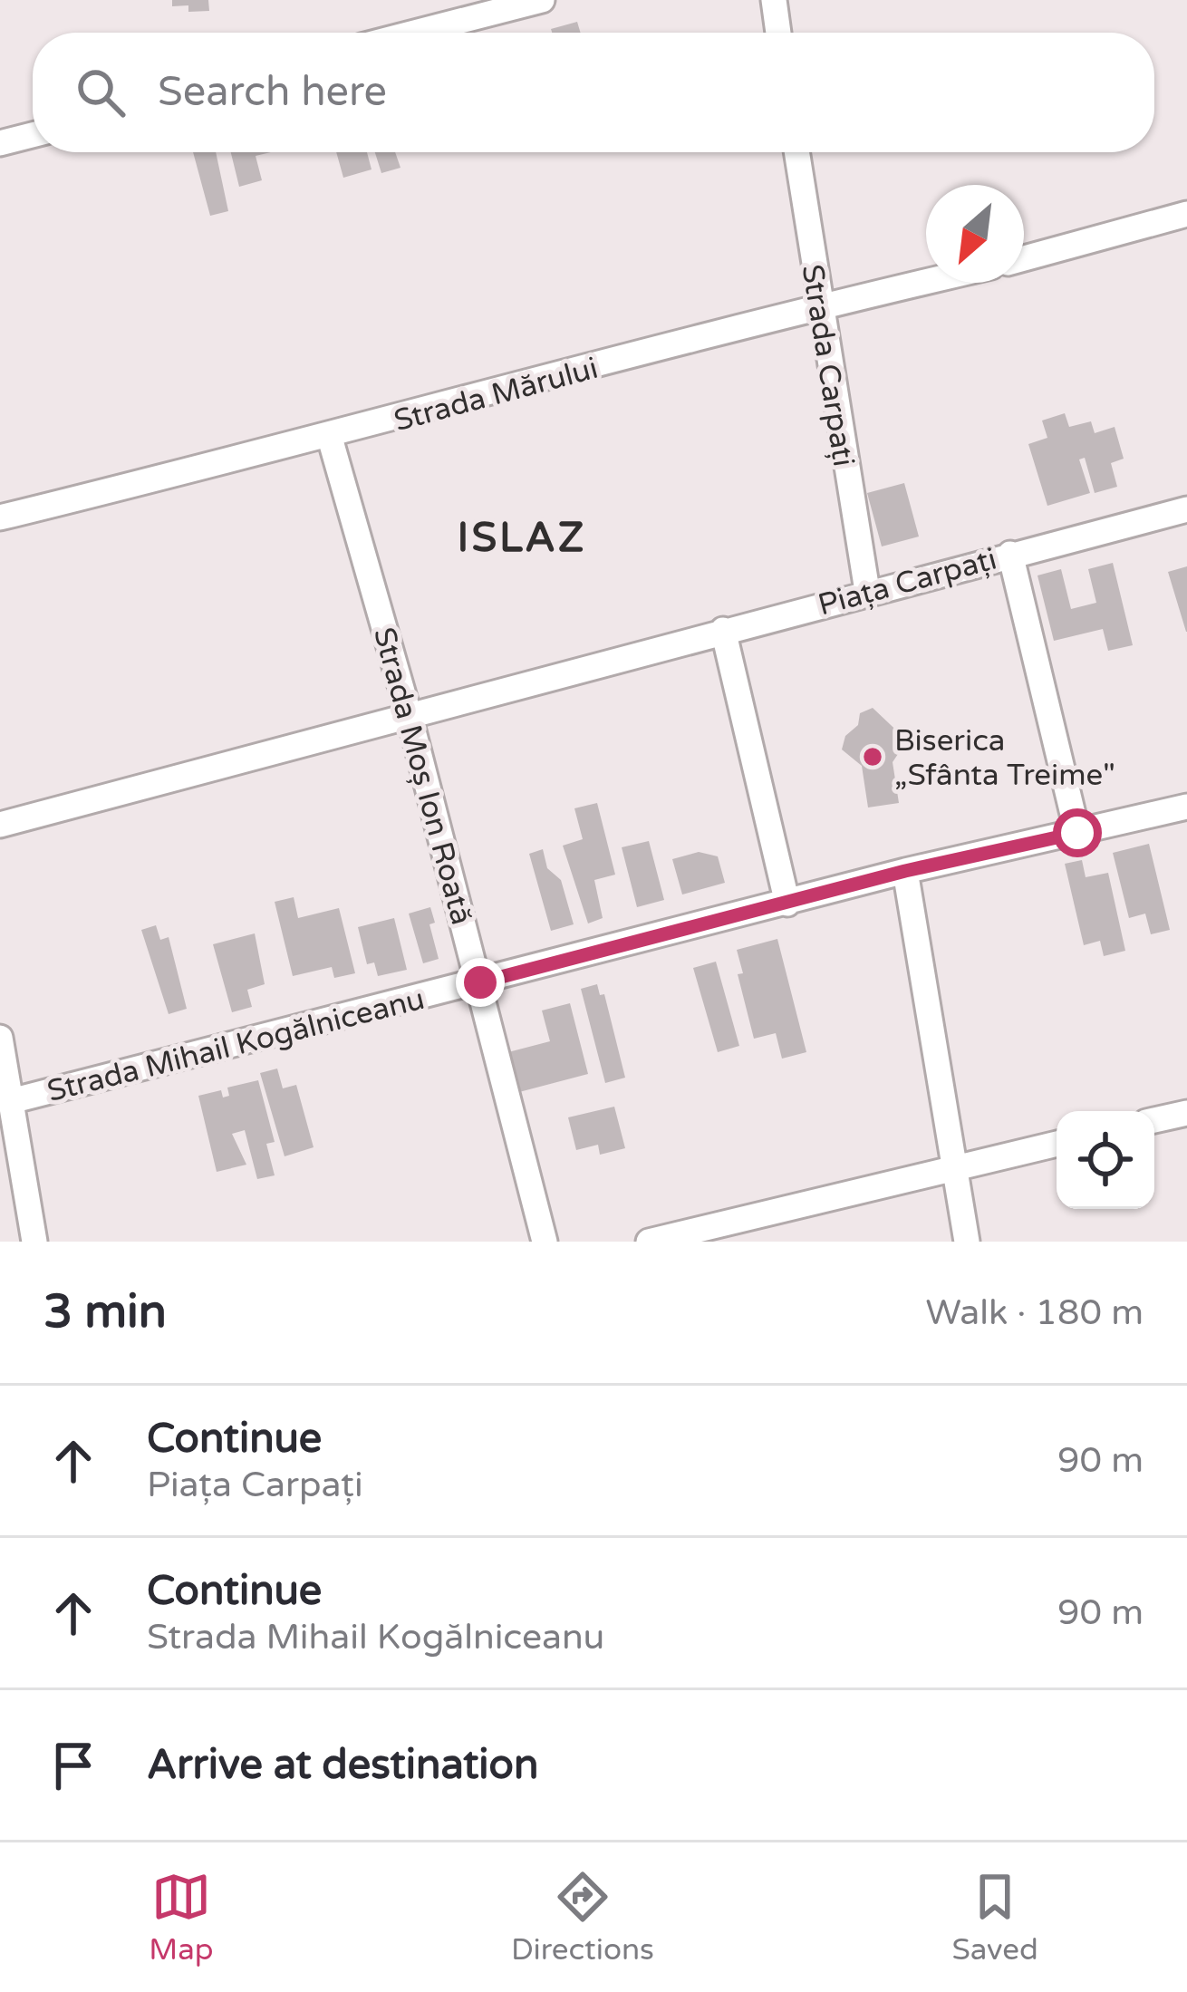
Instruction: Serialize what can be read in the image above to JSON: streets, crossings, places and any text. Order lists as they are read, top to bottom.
{
  "streets": {
    "street": [
      "Strada Carpați",
      "Strada Mărului",
      "Piața Carpați",
      "Strada Moș Ion Roată",
      "Strada Mihail Kogălniceanu"
    ]
  },
  "crossings": [
    ["Strada Carpați", "Strada Mărului"],
    ["Strada Carpați", "Piața Carpați"],
    ["Strada Mărului", "Strada Moș Ion Roată"],
    ["Piața Carpați", "Strada Moș Ion Roată"],
    ["Strada Moș Ion Roată", "Strada Mihail Kogălniceanu"]
  ],
  "districts": ["ISLAZ"],
  "places": ["Biserica „Sfânta Treime\""],
  "north": "bottom left",
  "page": {
    "search": "Search here",
    "heading": ["3 min", "Walk · 180 m"],
    "list": [
      ["Continue", "Piața Carpați", "90 m"],
      ["Continue", "Strada Mihail Kogălniceanu", "90 m"],
      "Arrive at destination"
    ],
    "nav": ["Map", "Directions", "Saved"]
  }
}
